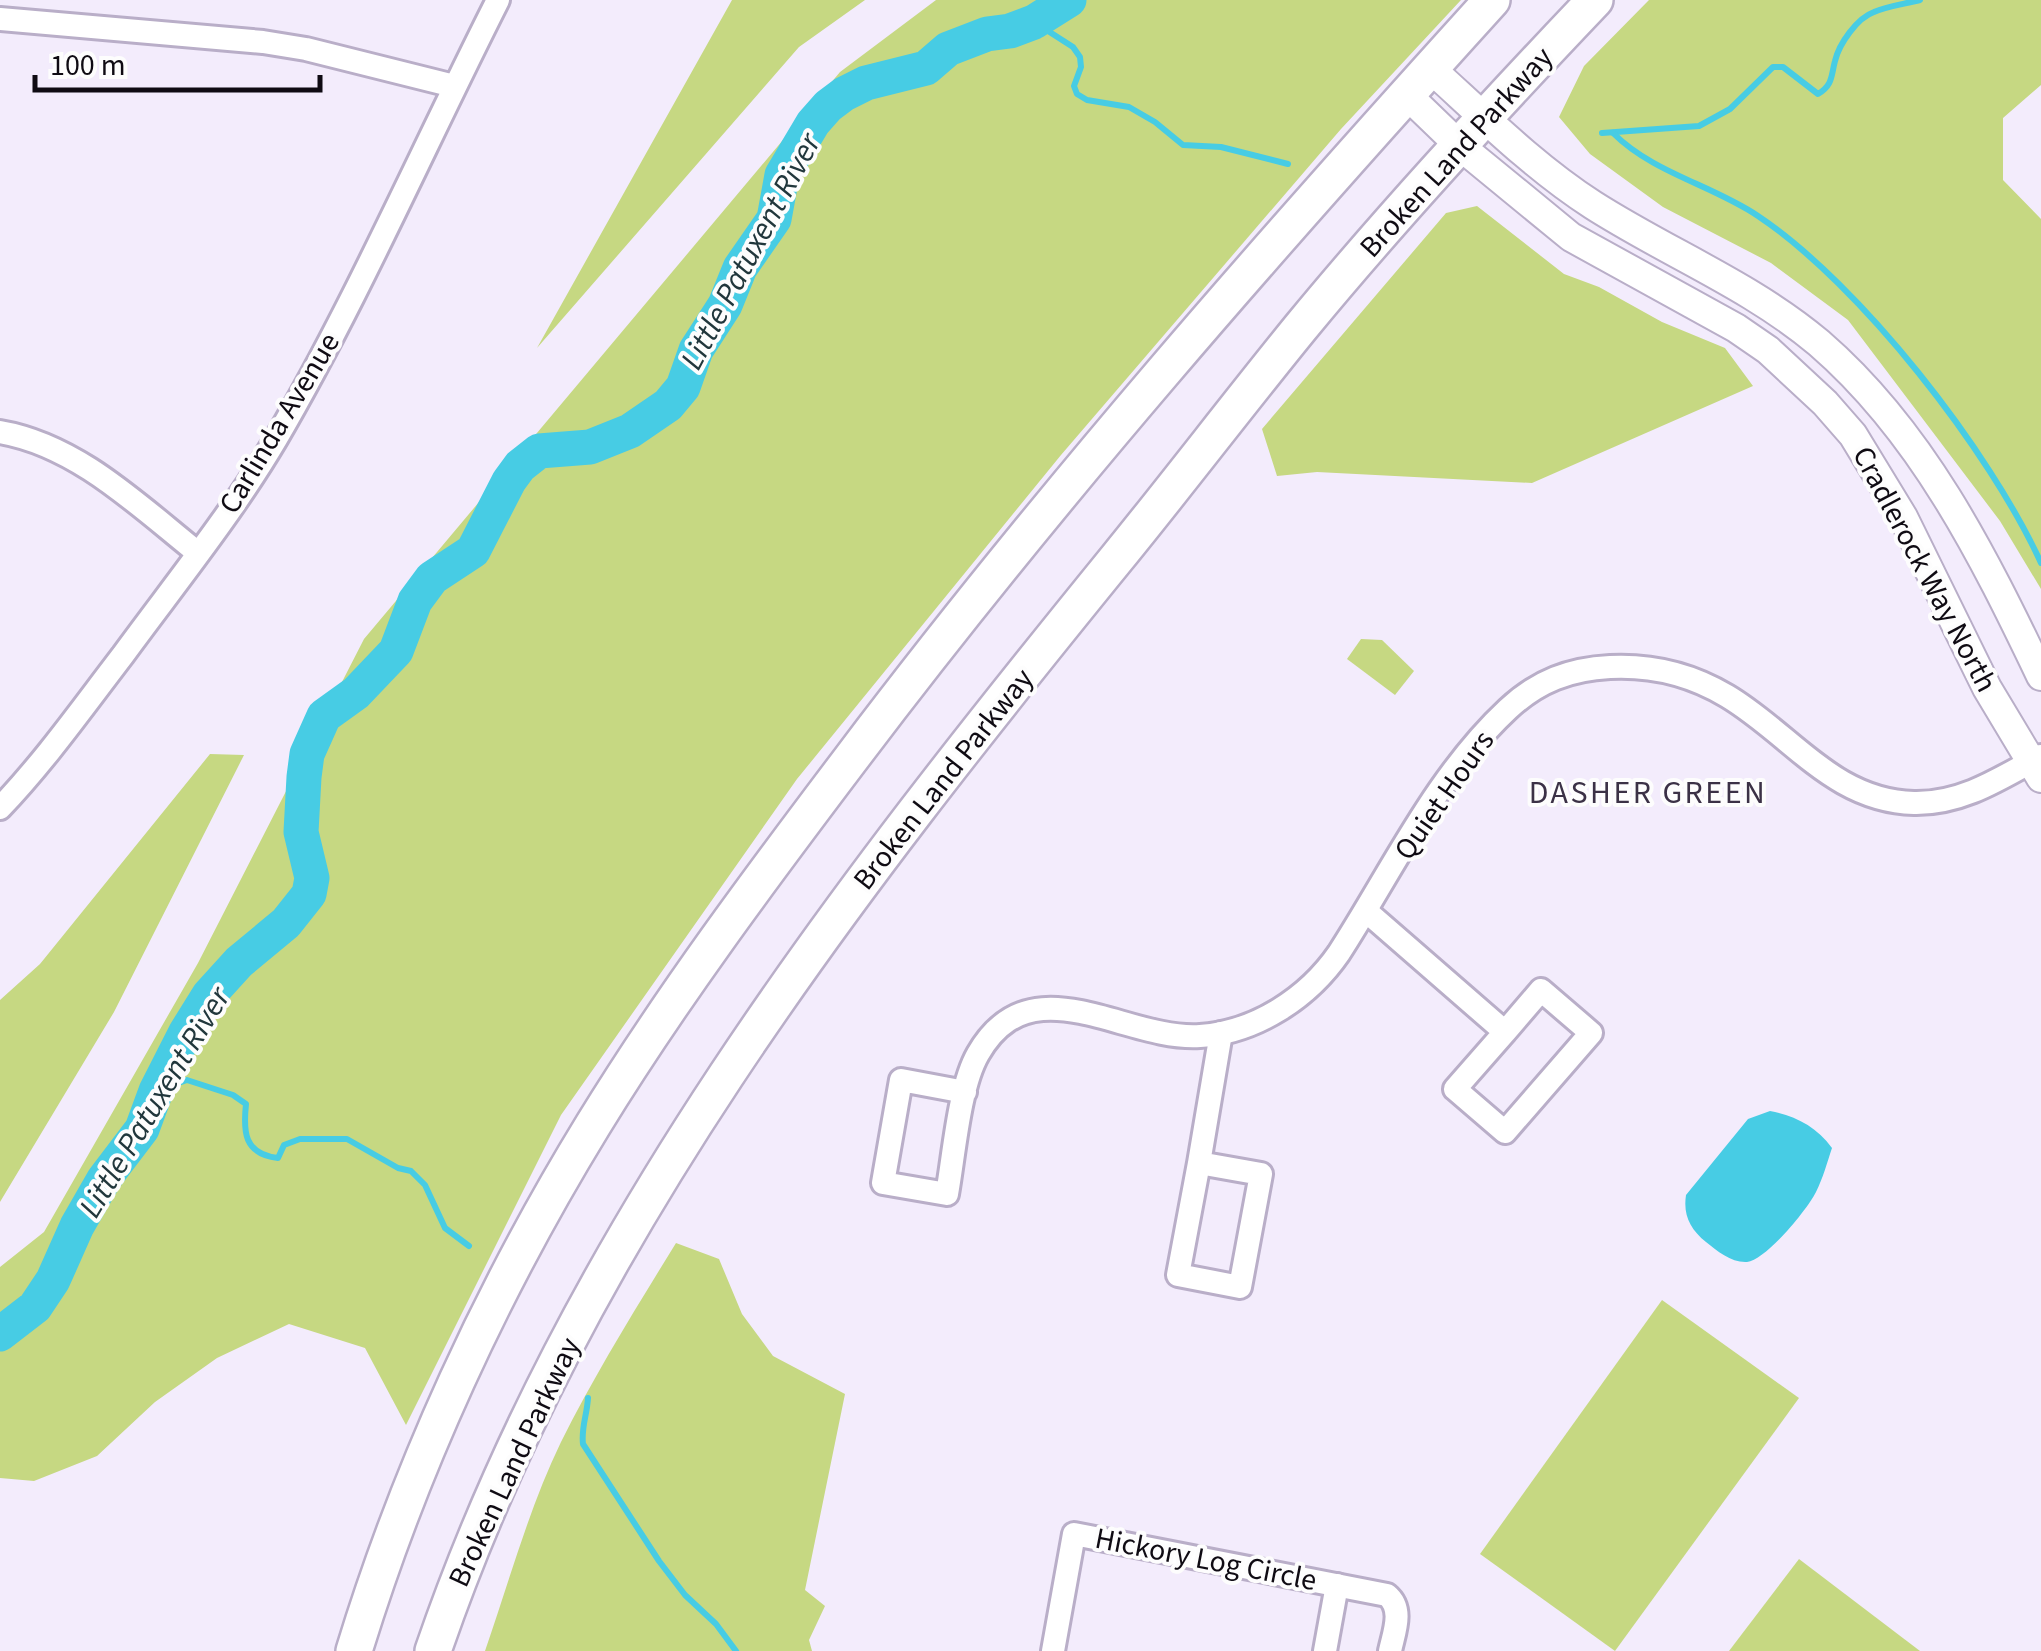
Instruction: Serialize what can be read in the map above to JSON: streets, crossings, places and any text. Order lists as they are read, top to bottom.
{
  "streets": {
    "main road": ["Broken Land Parkway"],
    "street": [
      "Carlinda Avenue",
      "Cradlerock Way North",
      "Quiet Hours",
      "Hickory Log Circle"
    ]
  },
  "crossings": [
    ["Broken Land Parkway", "Cradlerock Way North"],
    ["Cradlerock Way North", "Quiet Hours"]
  ],
  "districts": ["DASHER GREEN"],
  "water": ["Little Patuxent River"],
  "scale_bar": "100 m"
}
